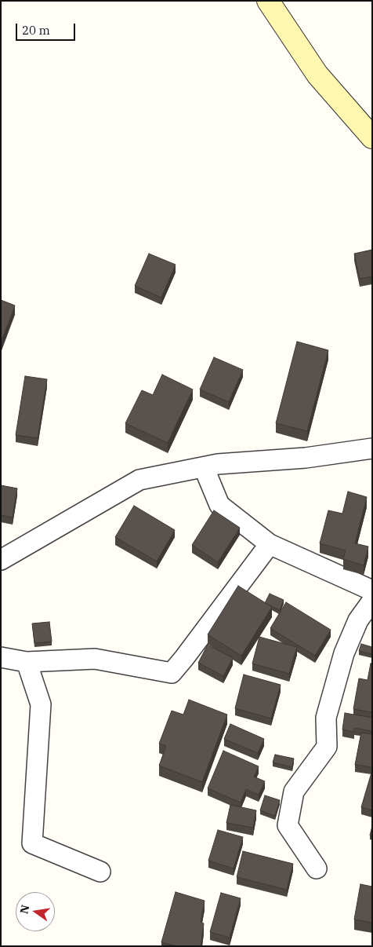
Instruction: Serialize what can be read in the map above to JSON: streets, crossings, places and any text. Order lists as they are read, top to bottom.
{
  "scale_bar": "20 m",
  "north": "left"
}
